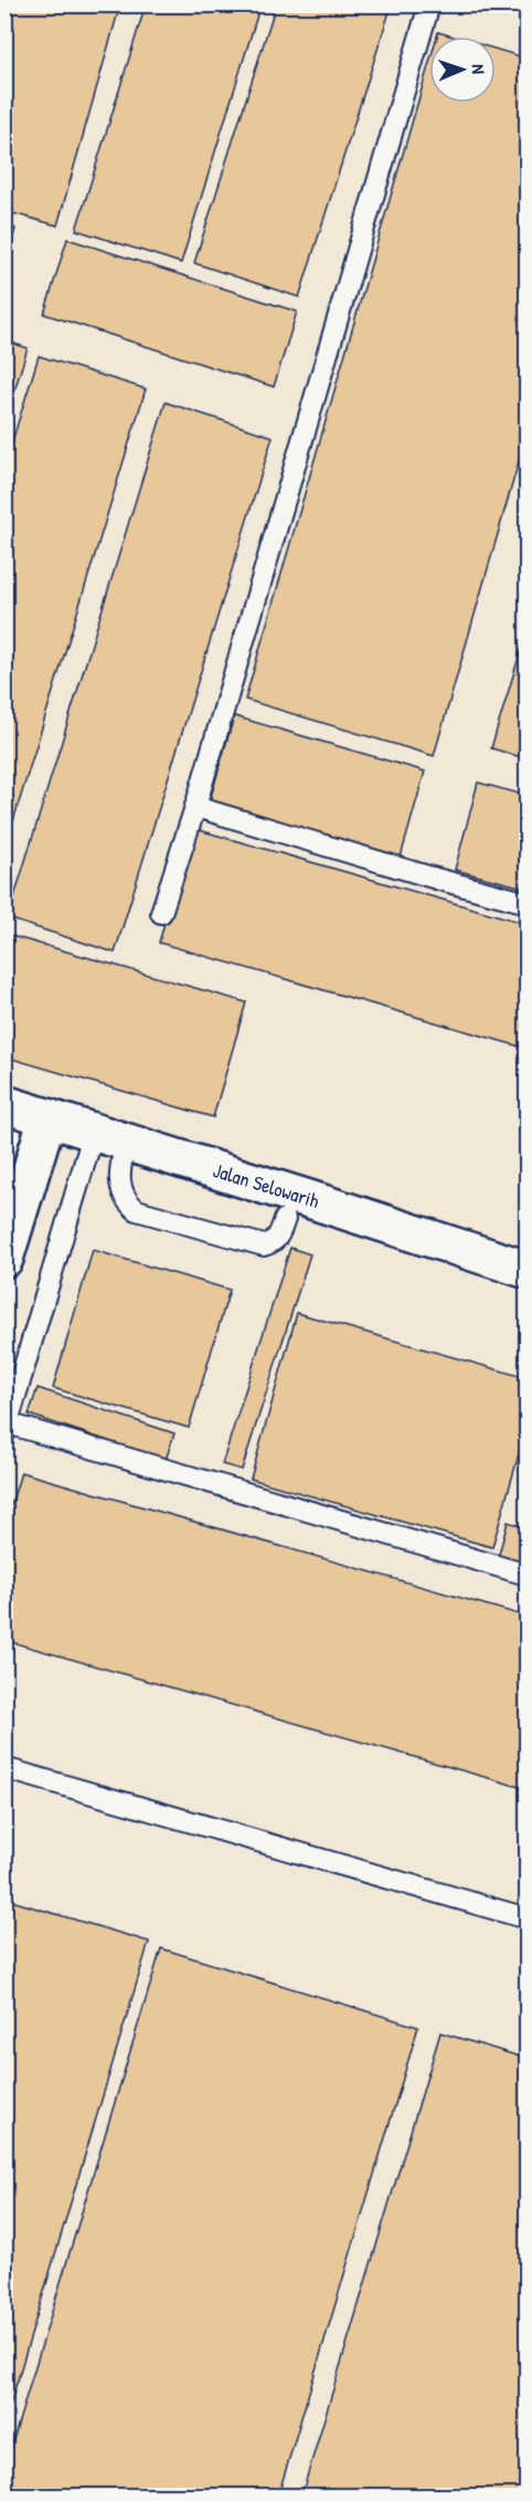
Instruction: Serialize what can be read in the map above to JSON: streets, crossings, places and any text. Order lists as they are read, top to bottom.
{
  "streets": {
    "main road": ["Jalan Selowarih"]
  },
  "north": "right"
}
